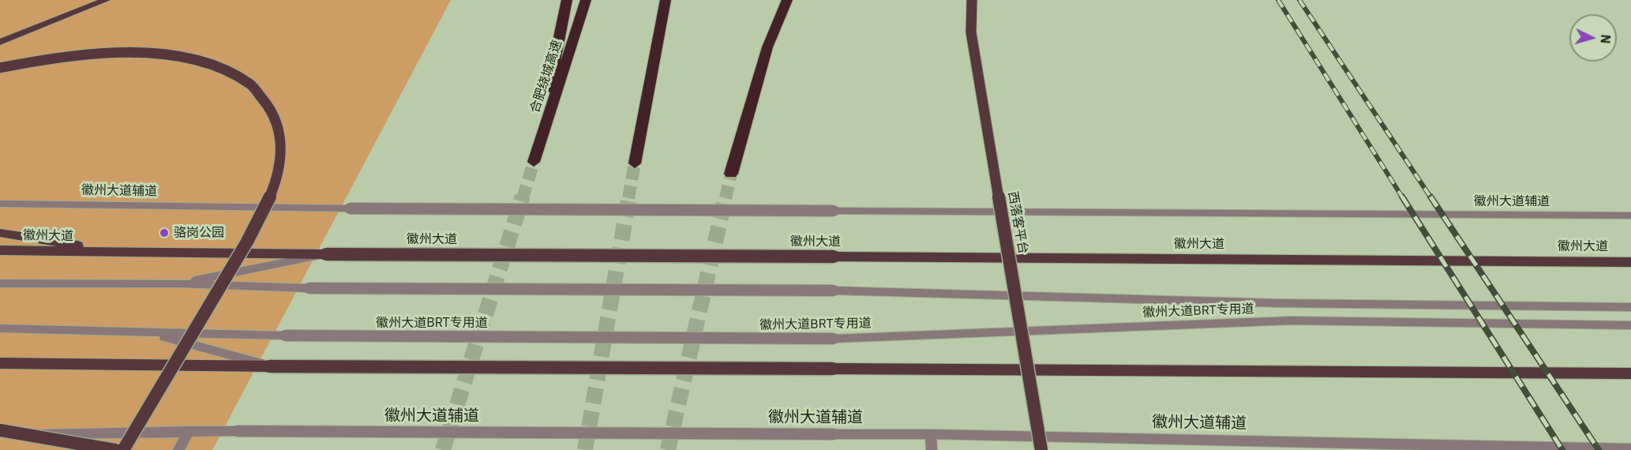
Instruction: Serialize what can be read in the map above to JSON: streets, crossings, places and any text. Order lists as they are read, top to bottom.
{
  "streets": {
    "highway": ["合肥绕城高速"],
    "main road": ["西落客平台", "徽州大道"],
    "street": ["徽州大道辅道", "徽州大道BRT专用道"]
  },
  "places": ["骆岗公园"],
  "north": "right"
}
